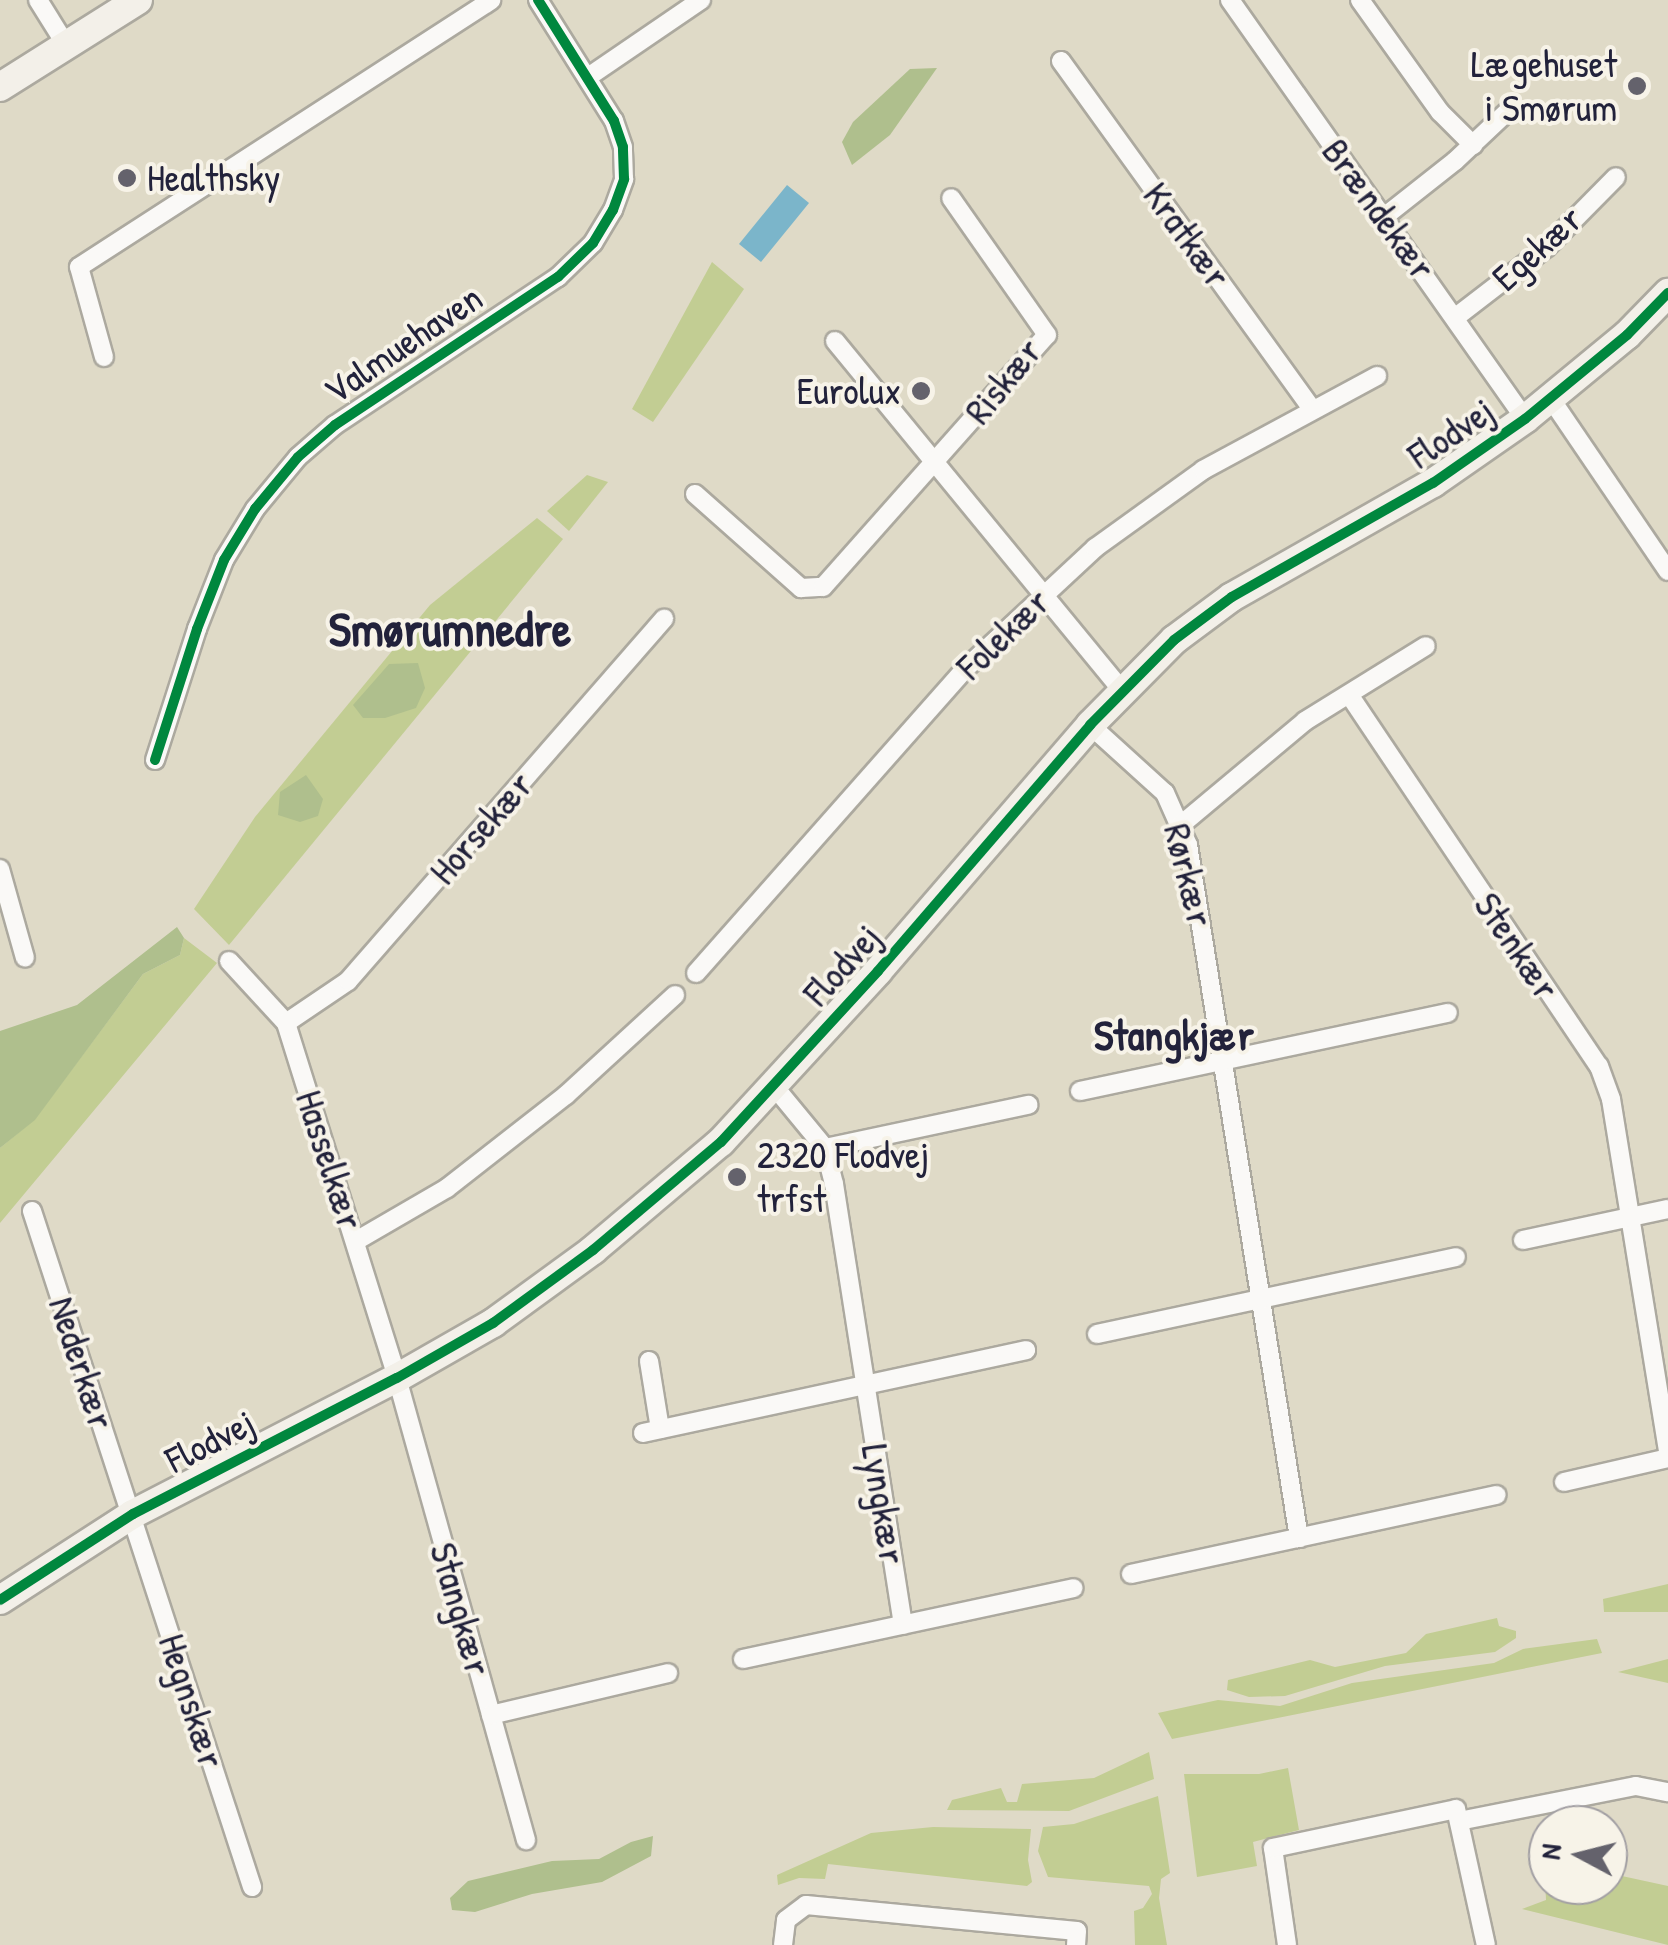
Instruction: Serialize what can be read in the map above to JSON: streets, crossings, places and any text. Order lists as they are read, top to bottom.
{
  "streets": {
    "street": [
      "Brændekær",
      "Kratkær",
      "Egekær",
      "Valmuehaven",
      "Riskær",
      "Flodvej",
      "Folekær",
      "Horsekær",
      "Rørkær",
      "Stenkær",
      "Hasselkær",
      "Nederkær",
      "Lyngkær",
      "Stangkær",
      "Hegnskær"
    ]
  },
  "crossings": [
    ["Brændekær", "Egekær"],
    ["Brændekær", "Flodvej"],
    ["Kratkær", "Folekær"],
    ["Riskær", "Flodvej"],
    ["Riskær", "Folekær"],
    ["Flodvej", "Rørkær"],
    ["Flodvej", "Hasselkær"],
    ["Flodvej", "Nederkær"],
    ["Flodvej", "Stangkær"],
    ["Flodvej", "Hegnskær"],
    ["Horsekær", "Hasselkær"],
    ["Hasselkær", "Stangkær"],
    ["Nederkær", "Hegnskær"]
  ],
  "districts": ["Smørumnedre", "Stangkjær"],
  "places": [
    "Lægehuset i Smørum",
    "Healthsky",
    "Eurolux",
    "2320 Flodvej trfst"
  ],
  "north": "left"
}
